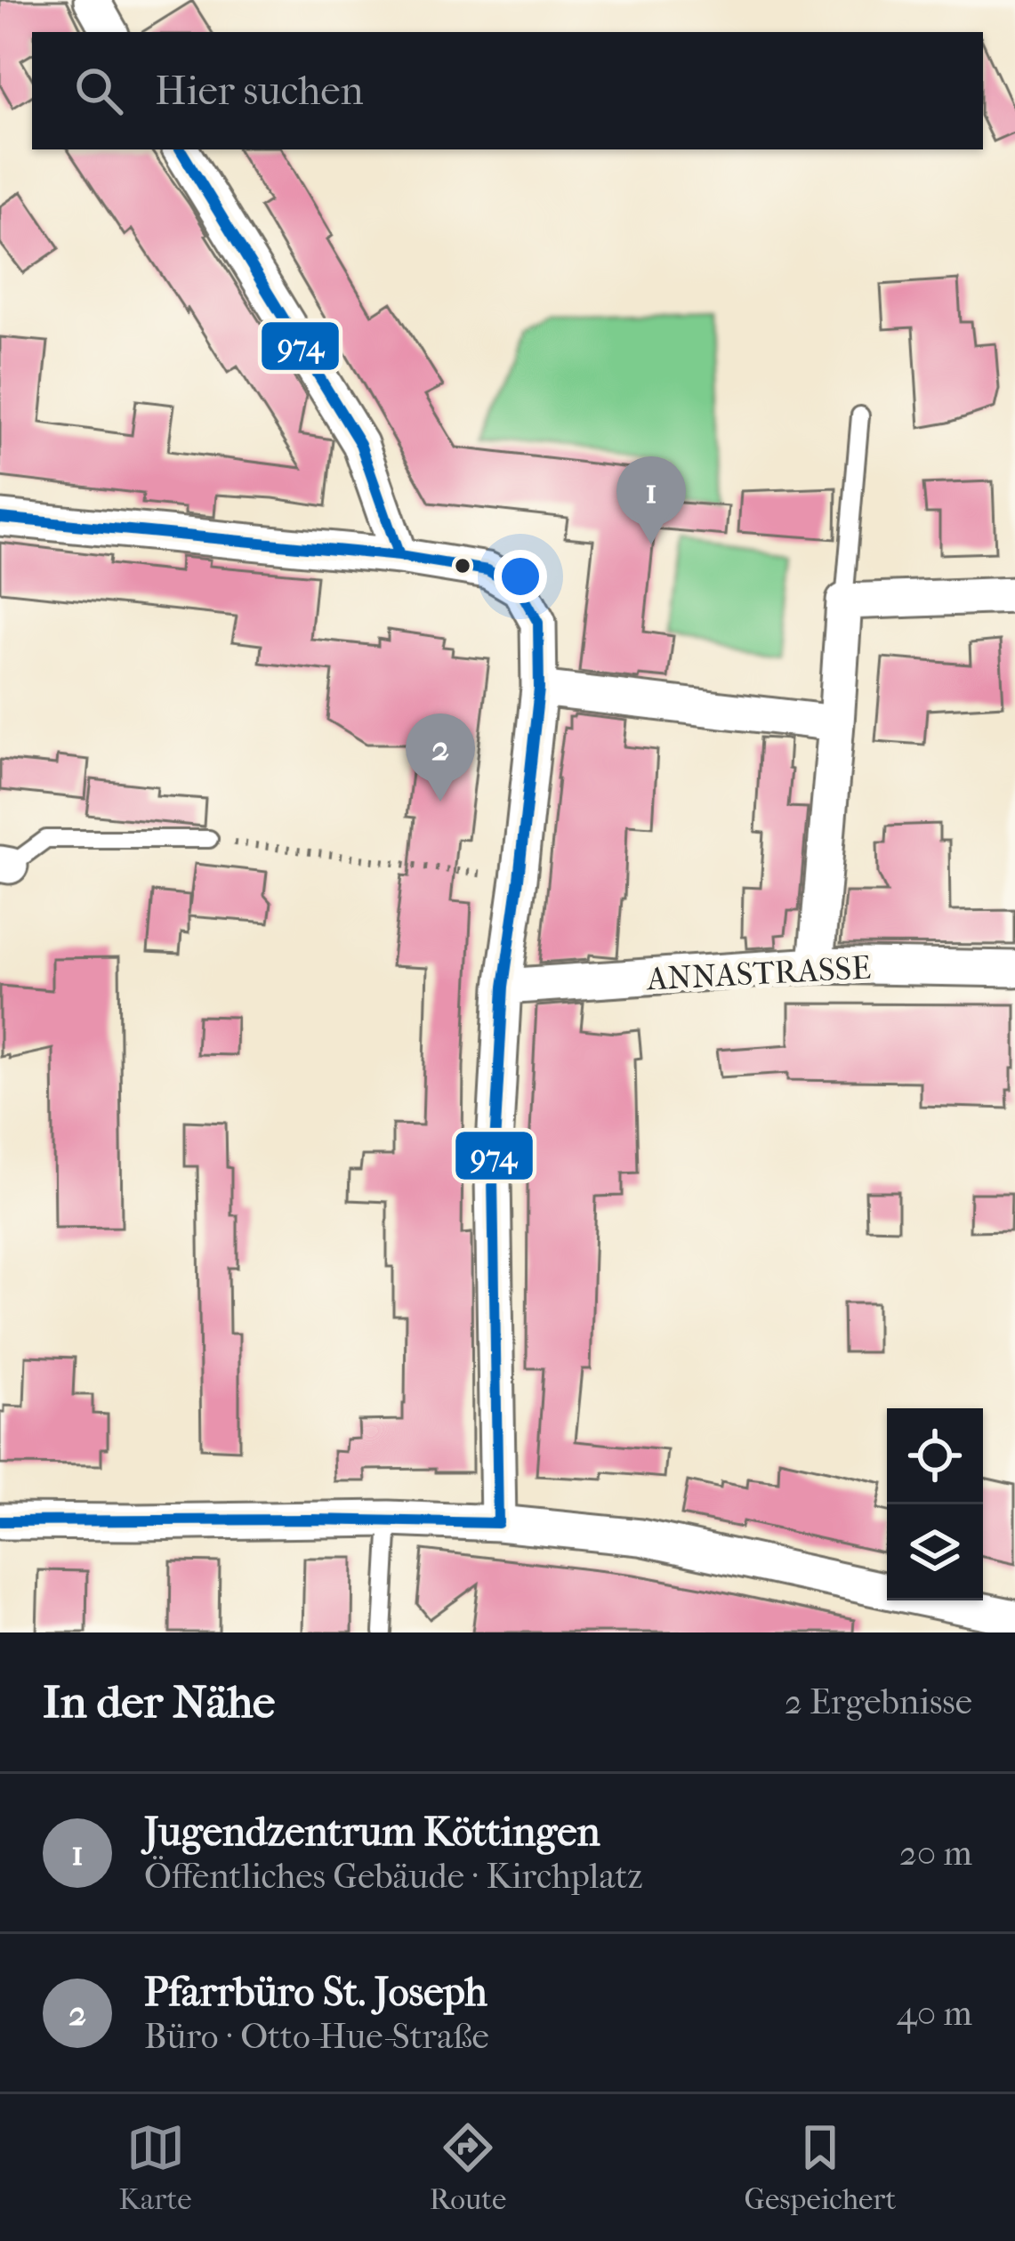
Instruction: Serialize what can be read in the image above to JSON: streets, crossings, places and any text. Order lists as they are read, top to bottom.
{
  "streets": {
    "street": ["ANNASTRASSE"]
  },
  "lines": ["transit line 974"],
  "page": {
    "search": "Hier suchen",
    "pins": ["1", "2"],
    "heading": ["In der Nähe", "2 Ergebnisse"],
    "list": [
      {
        "mark": "1",
        "name": "Jugendzentrum Köttingen",
        "note": "Öffentliches Gebäude · Kirchplatz",
        "value": "20 m"
      },
      {
        "mark": "2",
        "name": "Pfarrbüro St. Joseph",
        "note": "Büro · Otto-Hue-Straße",
        "value": "40 m"
      }
    ],
    "nav": ["Karte", "Route", "Gespeichert"]
  }
}
